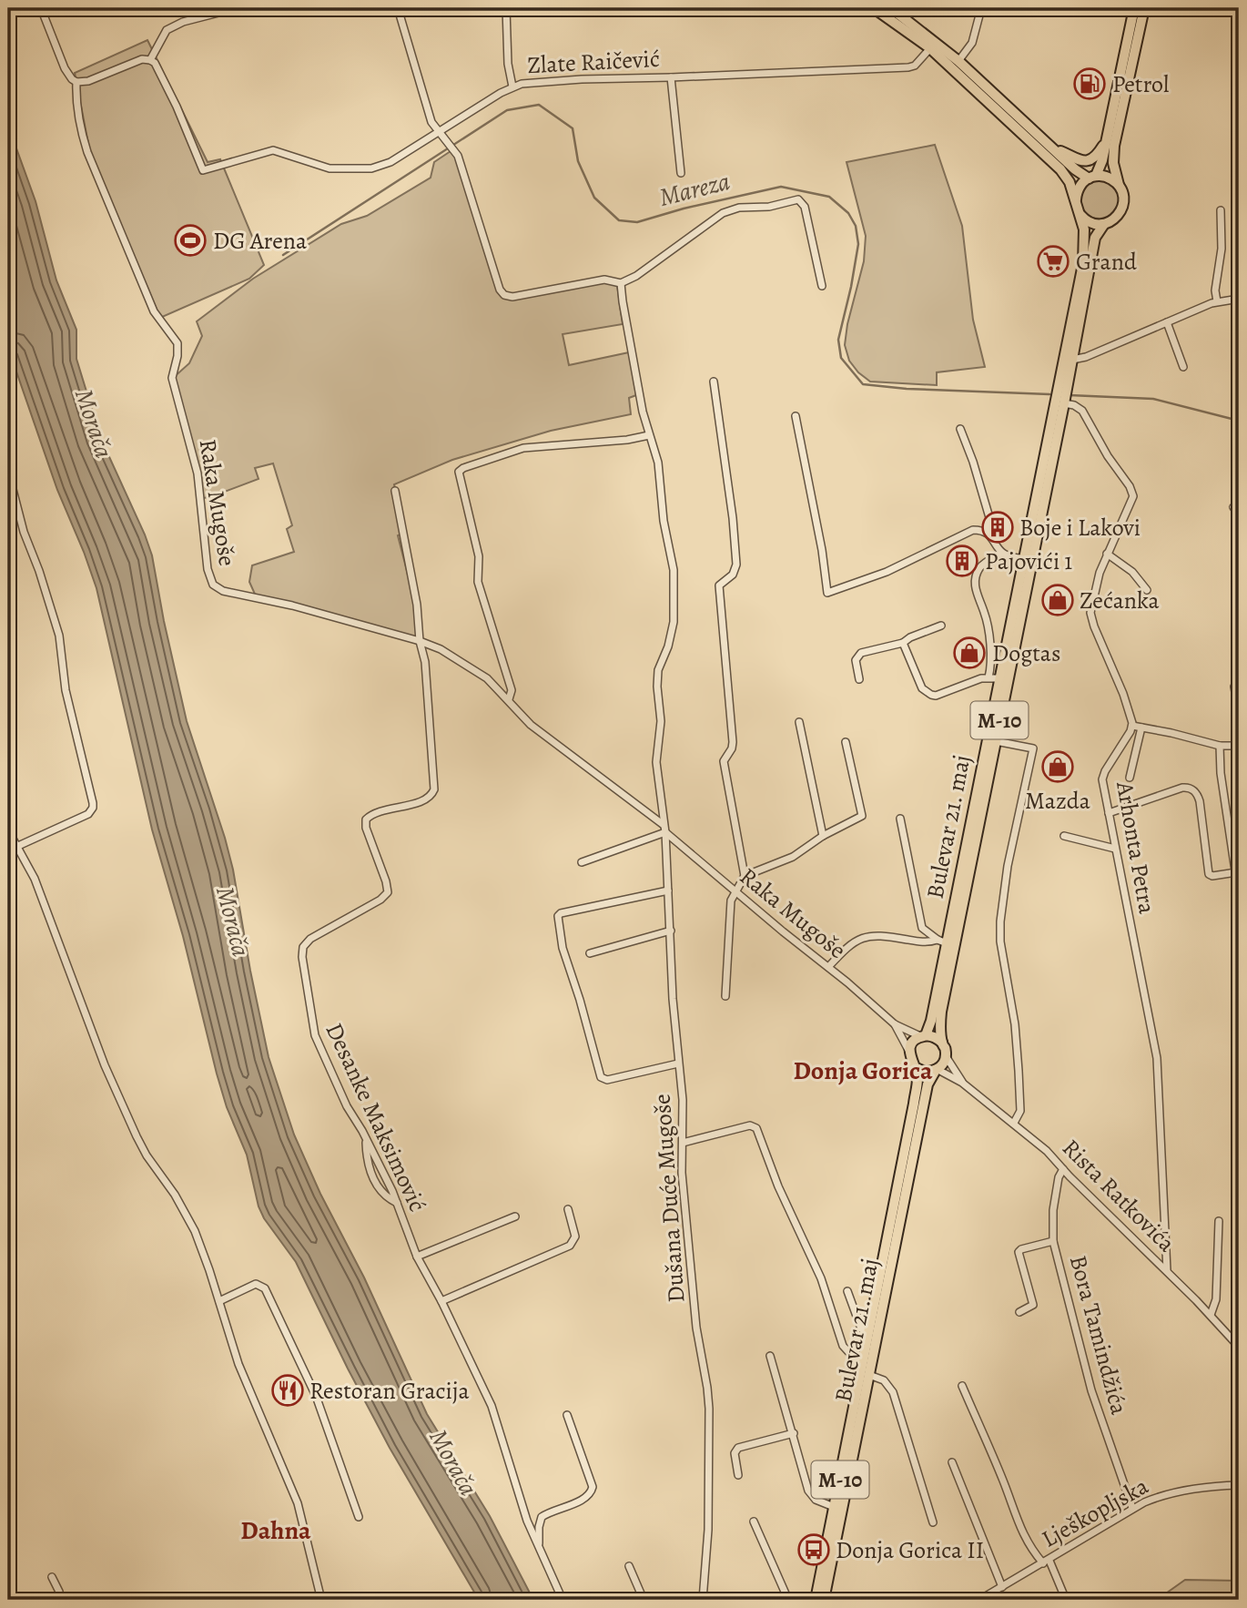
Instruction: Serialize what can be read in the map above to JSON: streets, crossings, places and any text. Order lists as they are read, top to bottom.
{
  "streets": {
    "main road": ["M-10", "Bulevar 21. maj"],
    "street": [
      "Zlate Raičević",
      "Raka Mugoše",
      "Arhonta Petra",
      "Desanke Maksimović",
      "Rista Ratkovića",
      "Dušana Duće Mugoše",
      "Bora Tamindžića",
      "Lješkopljska"
    ]
  },
  "crossings": [
    ["Raka Mugoše", "Bulevar 21. maj"],
    ["Raka Mugoše", "Desanke Maksimović"],
    ["Raka Mugoše", "Rista Ratkovića"],
    ["Raka Mugoše", "Dušana Duće Mugoše"],
    ["M-10", "Bulevar 21. maj"],
    ["Bulevar 21. maj", "Rista Ratkovića"],
    ["Arhonta Petra", "Rista Ratkovića"],
    ["Rista Ratkovića", "Bora Tamindžića"],
    ["Bora Tamindžića", "Lješkopljska"]
  ],
  "districts": ["Donja Gorica", "Dahna"],
  "water": ["Mareza", "Morača"],
  "places": {
    "fuel station": ["Petrol"],
    "sports": ["DG Arena"],
    "supermarket": ["Grand"],
    "building": ["Boje i Lakovi", "Pajovići 1"],
    "shop": ["Zećanka", "Dogtas", "Mazda"],
    "restaurant": ["Restoran Gracija"],
    "bus stop": ["Donja Gorica II"]
  }
}
